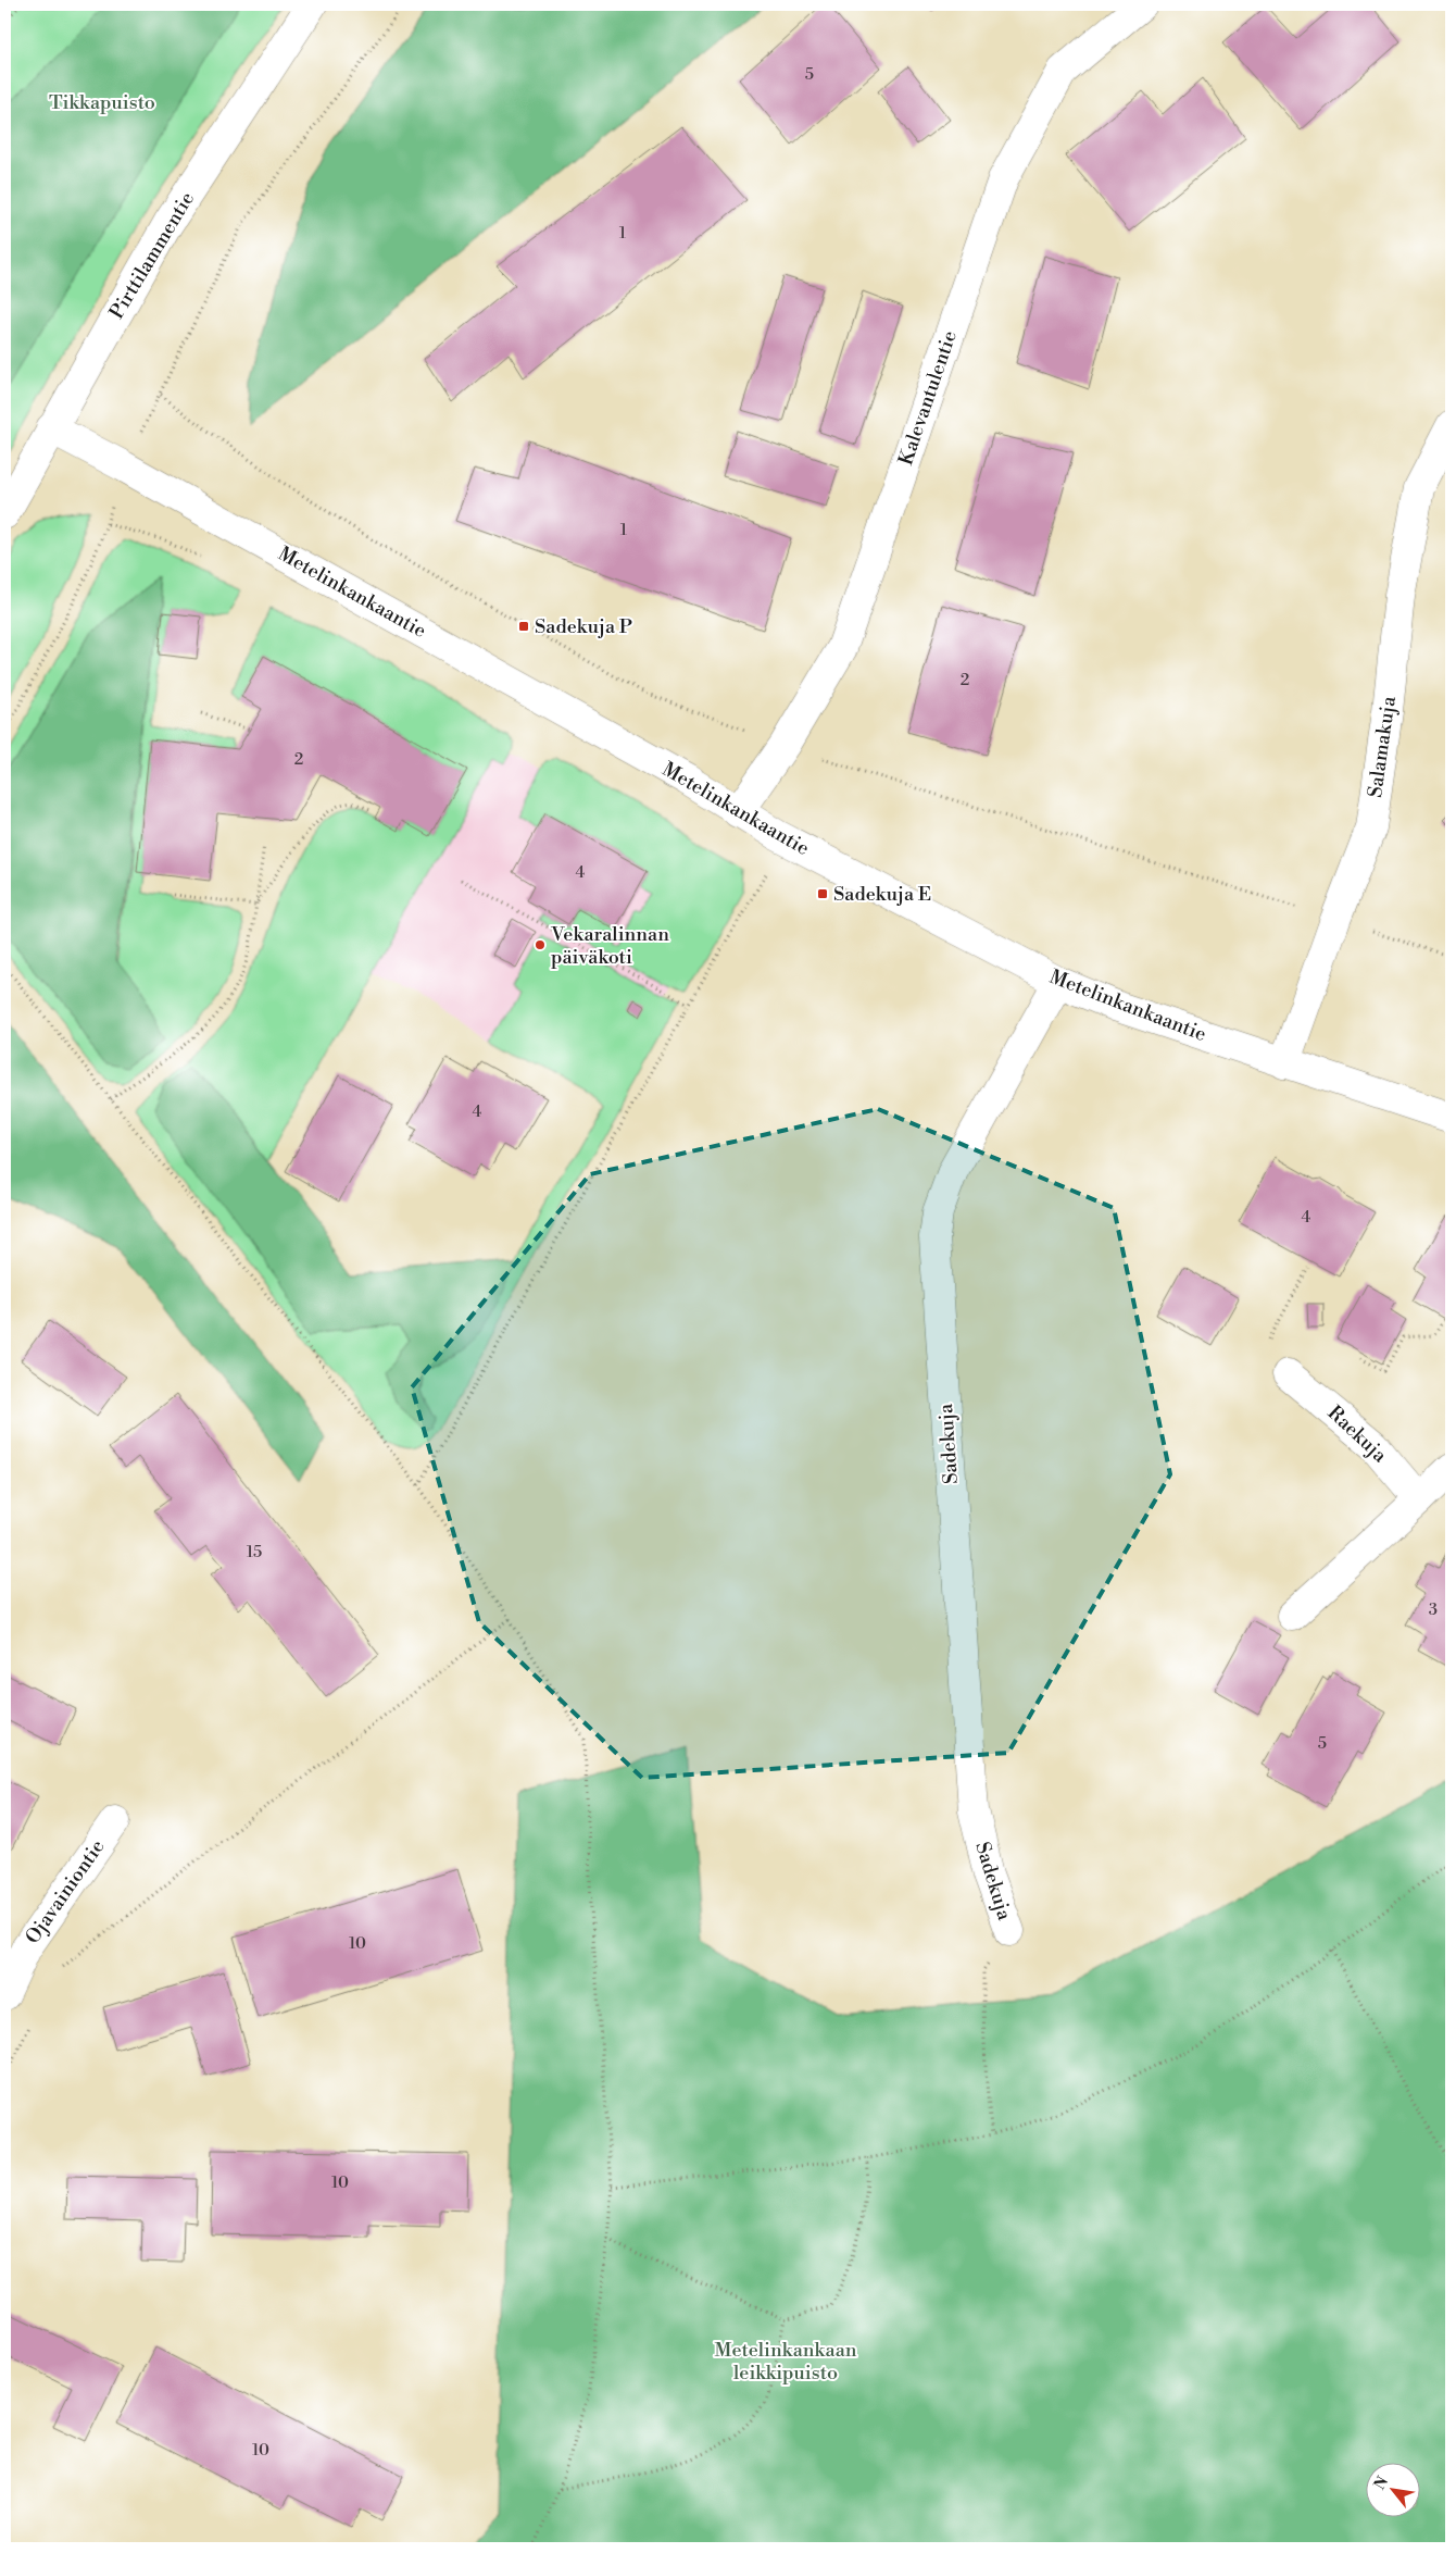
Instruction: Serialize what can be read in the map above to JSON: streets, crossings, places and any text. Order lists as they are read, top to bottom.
{
  "streets": {
    "street": [
      "Pirttilammentie",
      "Kalevantulentie",
      "Metelinkankaantie",
      "Salamakuja",
      "Raekuja",
      "Sadekuja",
      "Ojavainiontie"
    ]
  },
  "crossings": [
    ["Pirttilammentie", "Metelinkankaantie"],
    ["Kalevantulentie", "Metelinkankaantie"],
    ["Metelinkankaantie", "Salamakuja"],
    ["Metelinkankaantie", "Sadekuja"]
  ],
  "parks": ["Tikkapuisto", "Metelinkankaan leikkipuisto"],
  "places": {
    "transit": ["Sadekuja P", "Sadekuja E"],
    "other": ["Vekaralinnan päiväkoti"]
  },
  "house_numbers": [
    "5",
    "1",
    "1",
    "2",
    "2",
    "4",
    "4",
    "4",
    "15",
    "3",
    "5",
    "10",
    "10",
    "10"
  ],
  "north": "top left"
}
